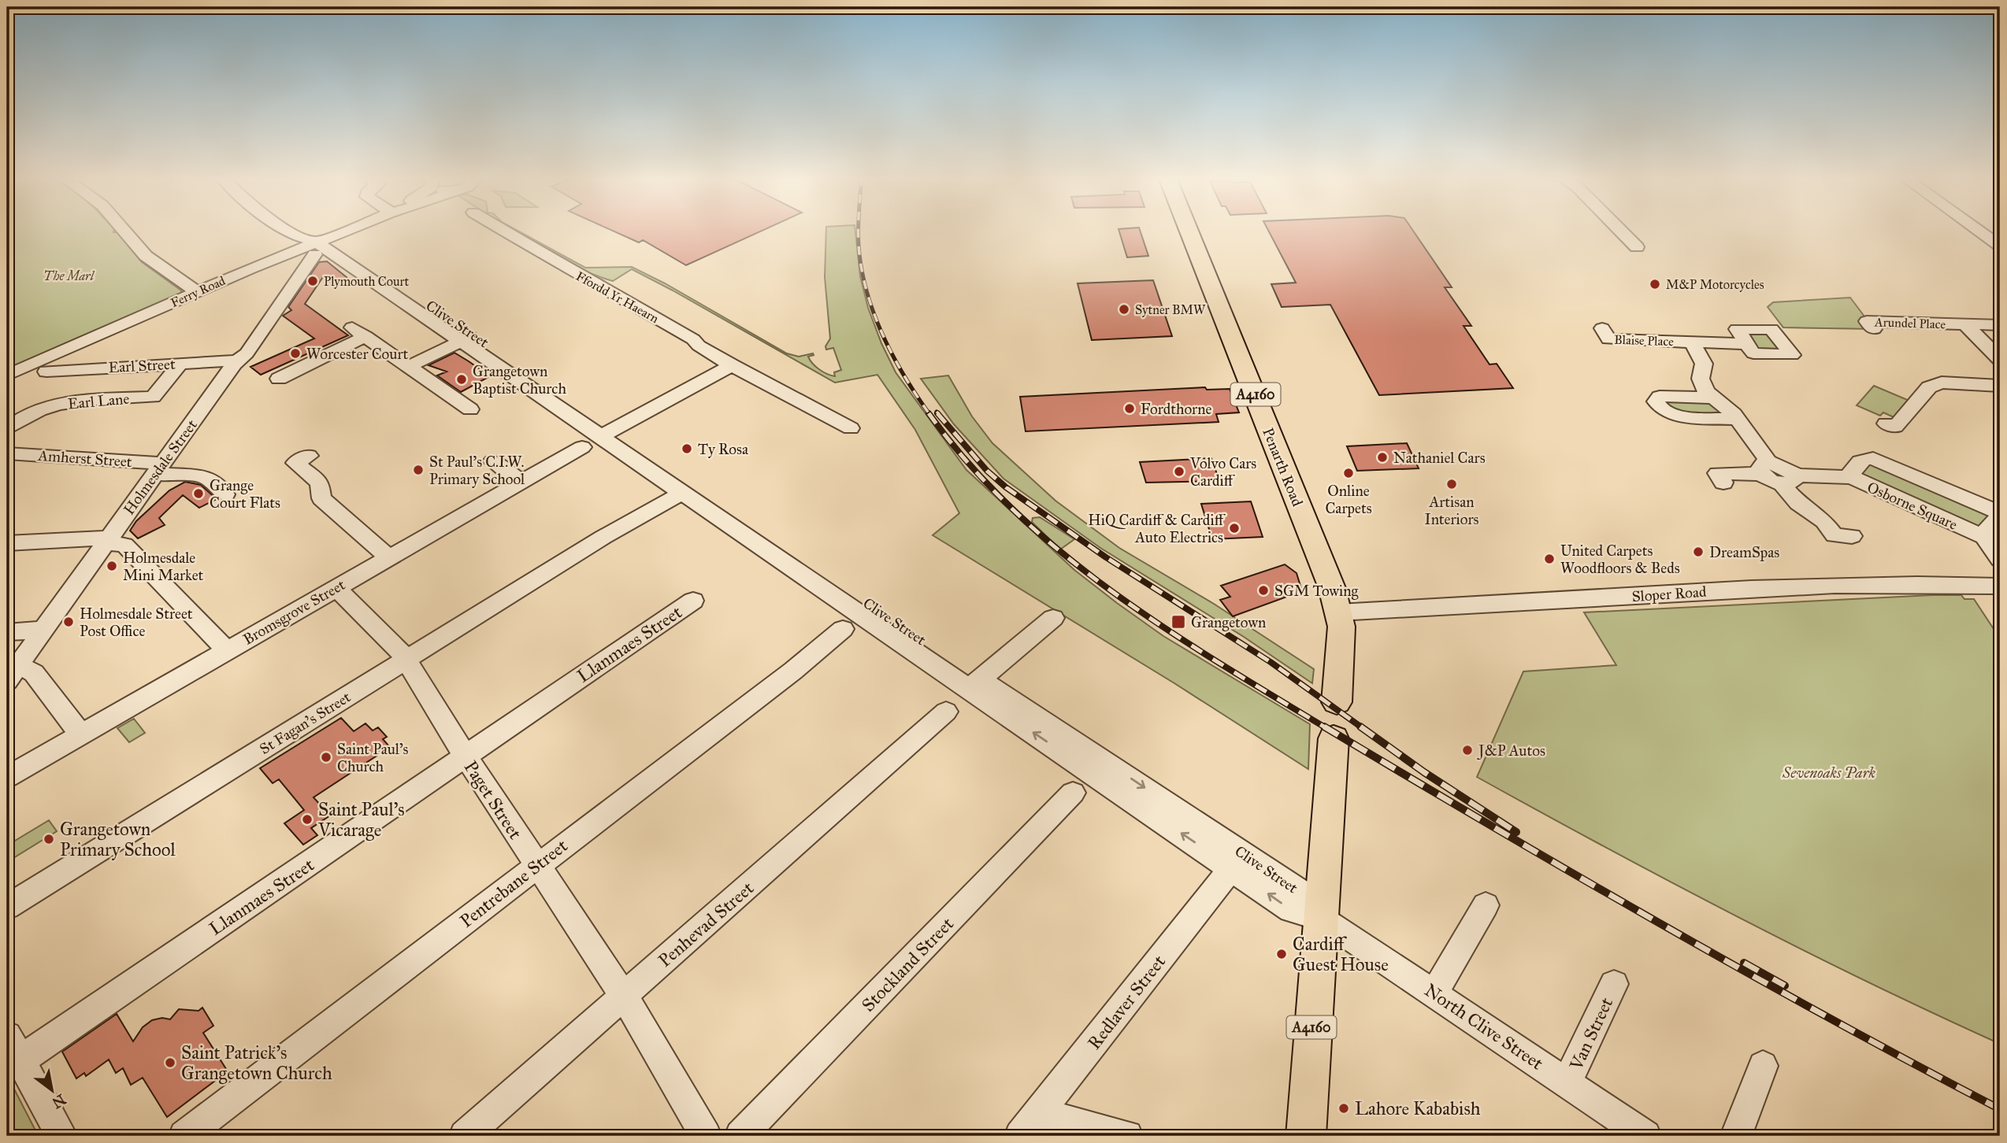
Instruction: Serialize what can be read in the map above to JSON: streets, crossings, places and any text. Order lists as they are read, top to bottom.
{
  "streets": {
    "main road": ["A4160", "Penarth Road"],
    "street": [
      "Ferry Road",
      "Ffordd Yr Haearn",
      "Arundel Place",
      "Clive Street",
      "Blaise Place",
      "Earl Street",
      "Earl Lane",
      "Amherst Street",
      "Holmesdale Street",
      "Osborne Square",
      "Sloper Road",
      "Bromsgrove Street",
      "Llanmaes Street",
      "St Fagan's Street",
      "Paget Street",
      "Pentrebane Street",
      "Penhevad Street",
      "Stockland Street",
      "Redlaver Street",
      "North Clive Street",
      "Van Street"
    ]
  },
  "crossings": [
    ["Ferry Road", "Clive Street"],
    ["Ferry Road", "Holmesdale Street"],
    ["Clive Street", "Holmesdale Street"],
    ["Clive Street", "Penarth Road"],
    ["Clive Street", "St Fagan's Street"],
    ["Clive Street", "Redlaver Street"],
    ["Clive Street", "North Clive Street"],
    ["Earl Street", "Earl Lane"],
    ["Earl Street", "Holmesdale Street"],
    ["Amherst Street", "Holmesdale Street"],
    ["Penarth Road", "Sloper Road"],
    ["Penarth Road", "North Clive Street"],
    ["Bromsgrove Street", "Paget Street"],
    ["Llanmaes Street", "Paget Street"],
    ["St Fagan's Street", "Paget Street"],
    ["Paget Street", "Pentrebane Street"],
    ["Paget Street", "Penhevad Street"],
    ["North Clive Street", "Van Street"]
  ],
  "parks": ["The Marl", "Sevenoaks Park"],
  "places": {
    "other": [
      "Plymouth Court",
      "M&P Motorcycles",
      "Sytner BMW",
      "Worcester Court",
      "Grangetown Baptist Church",
      "Fordthorne",
      "Ty Rosa",
      "Nathaniel Cars",
      "St Paul's C.I.W. Primary School",
      "Volvo Cars Cardiff",
      "Online Carpets",
      "Artisan Interiors",
      "Grange Court Flats",
      "HiQ Cardiff & Cardiff Auto Electrics",
      "DreamSpas",
      "United Carpets Woodfloors & Beds",
      "Holmesdale Mini Market",
      "SGM Towing",
      "Holmesdale Street Post Office",
      "J&P Autos",
      "Saint Paul's Church",
      "Saint Paul's Vicarage",
      "Grangetown Primary School",
      "Cardiff Guest House",
      "Saint Patrick's Grangetown Church",
      "Lahore Kababish"
    ],
    "transit": ["Grangetown"]
  },
  "north": "bottom right"
}
